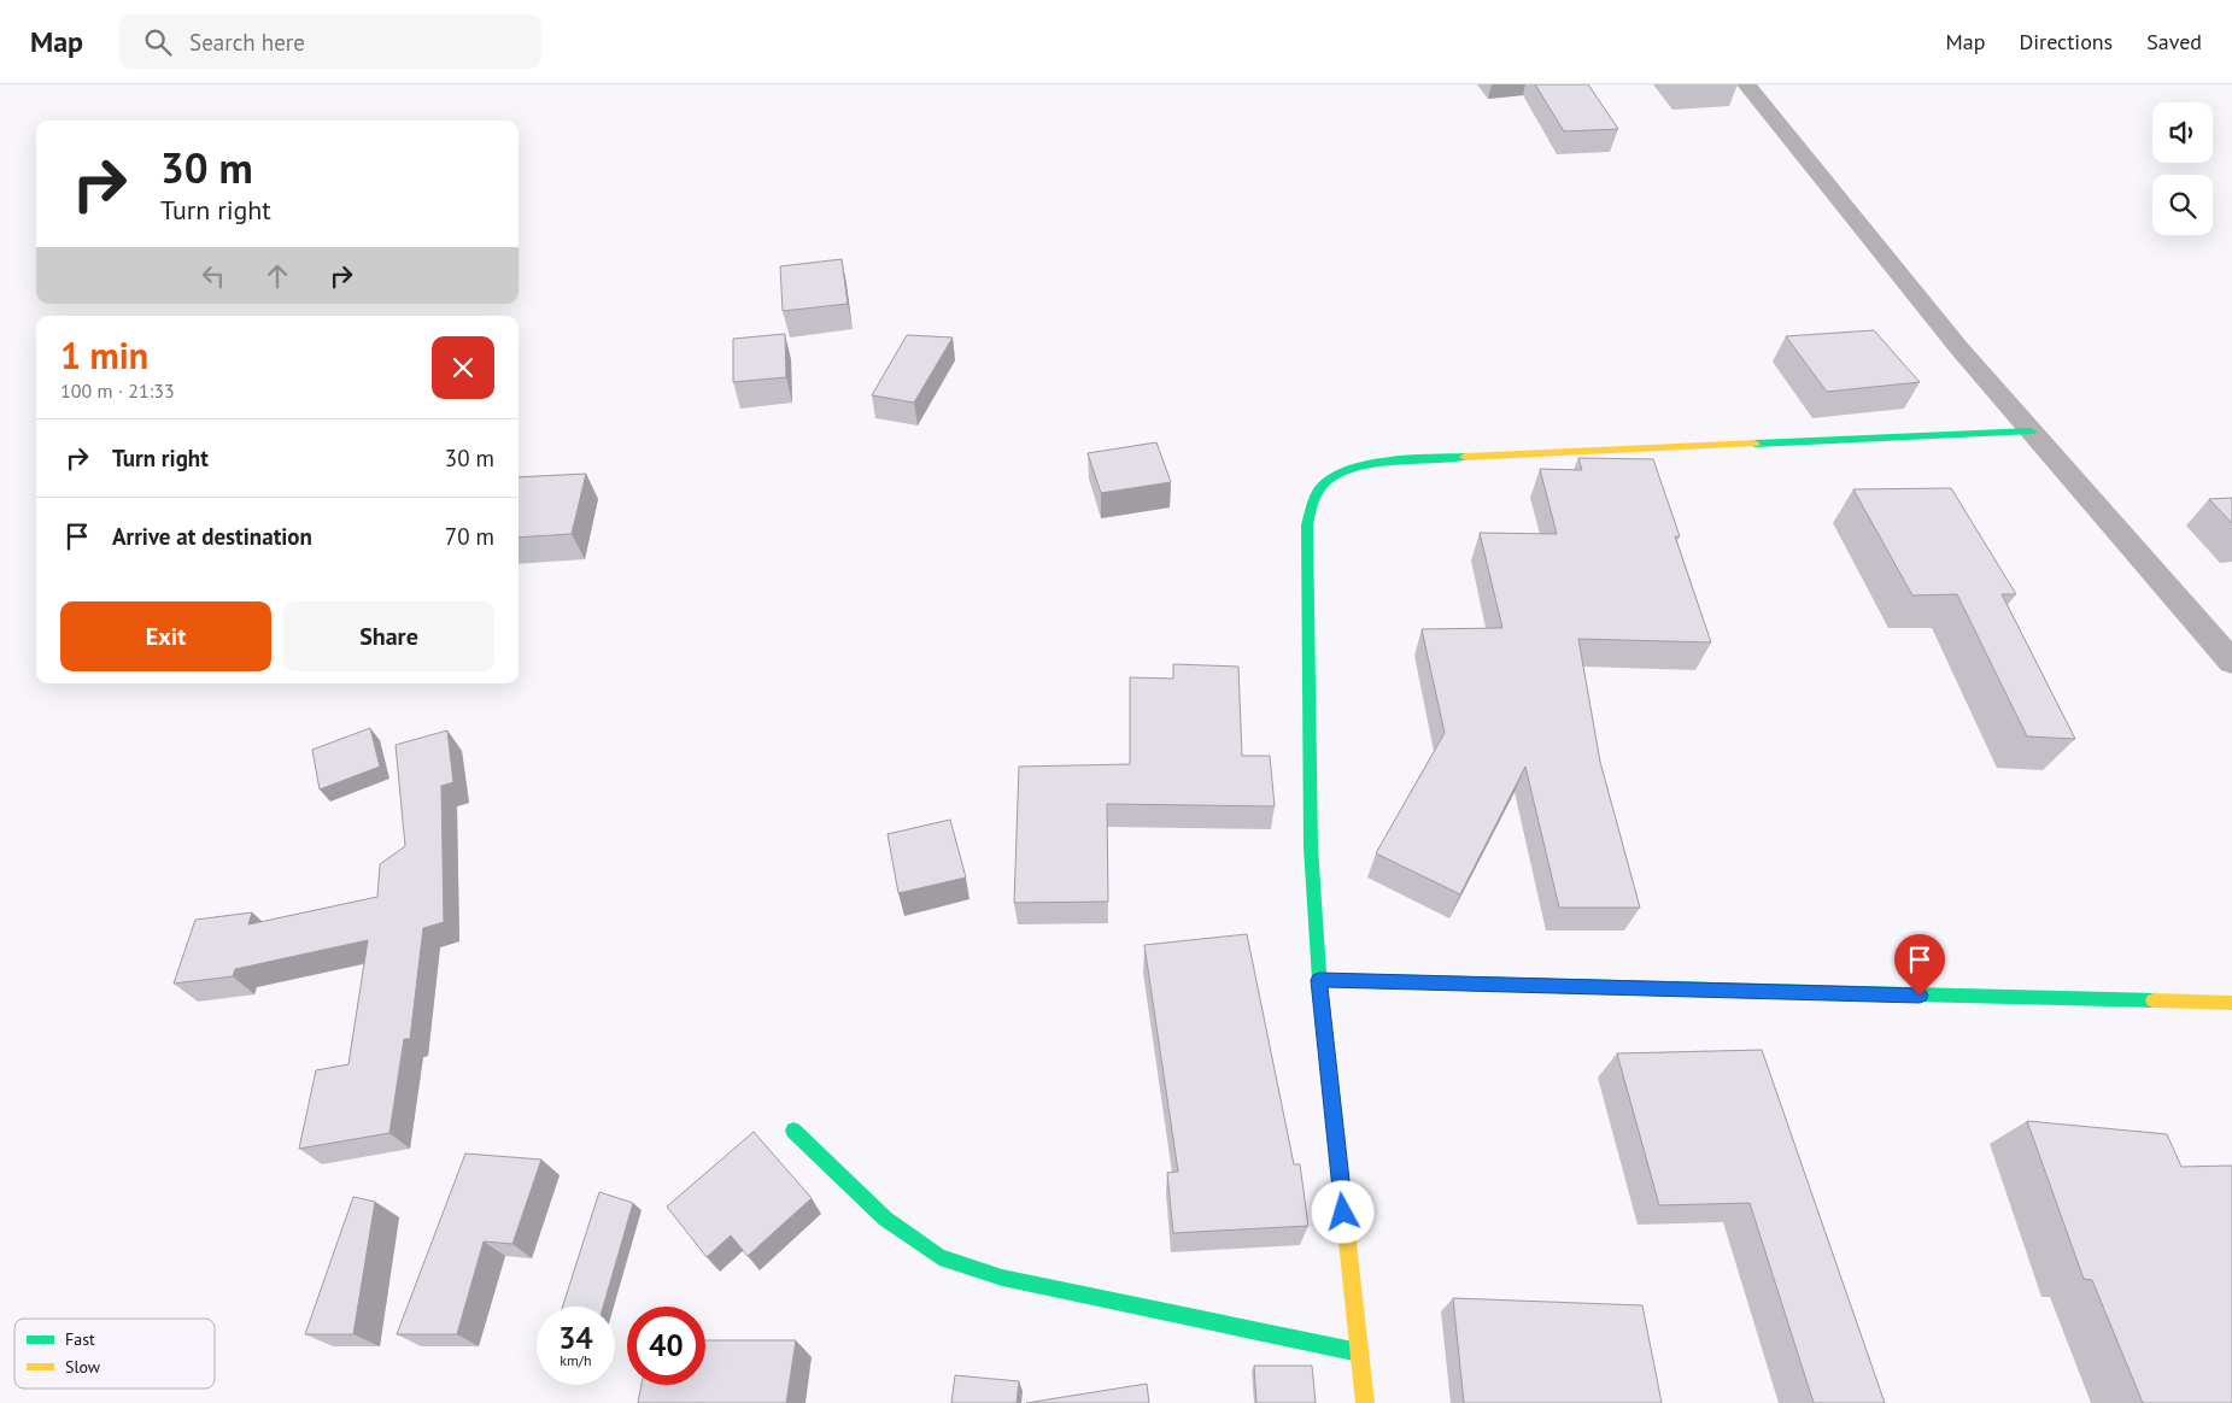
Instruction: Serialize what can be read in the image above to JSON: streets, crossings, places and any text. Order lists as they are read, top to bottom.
{
  "legend": ["Fast", "Slow"],
  "page": {
    "header": "Map",
    "search": "Search here",
    "nav": ["Map", "Directions", "Saved"],
    "turn": ["30 m", "Turn right"],
    "heading": ["1 min", "100 m · 21:33"],
    "list": [
      {
        "name": "Turn right",
        "value": "30 m"
      },
      {
        "name": "Arrive at destination",
        "value": "70 m"
      }
    ],
    "buttons": ["Exit", "Share"],
    "speed": "34 km/h",
    "limit": "40"
  }
}
